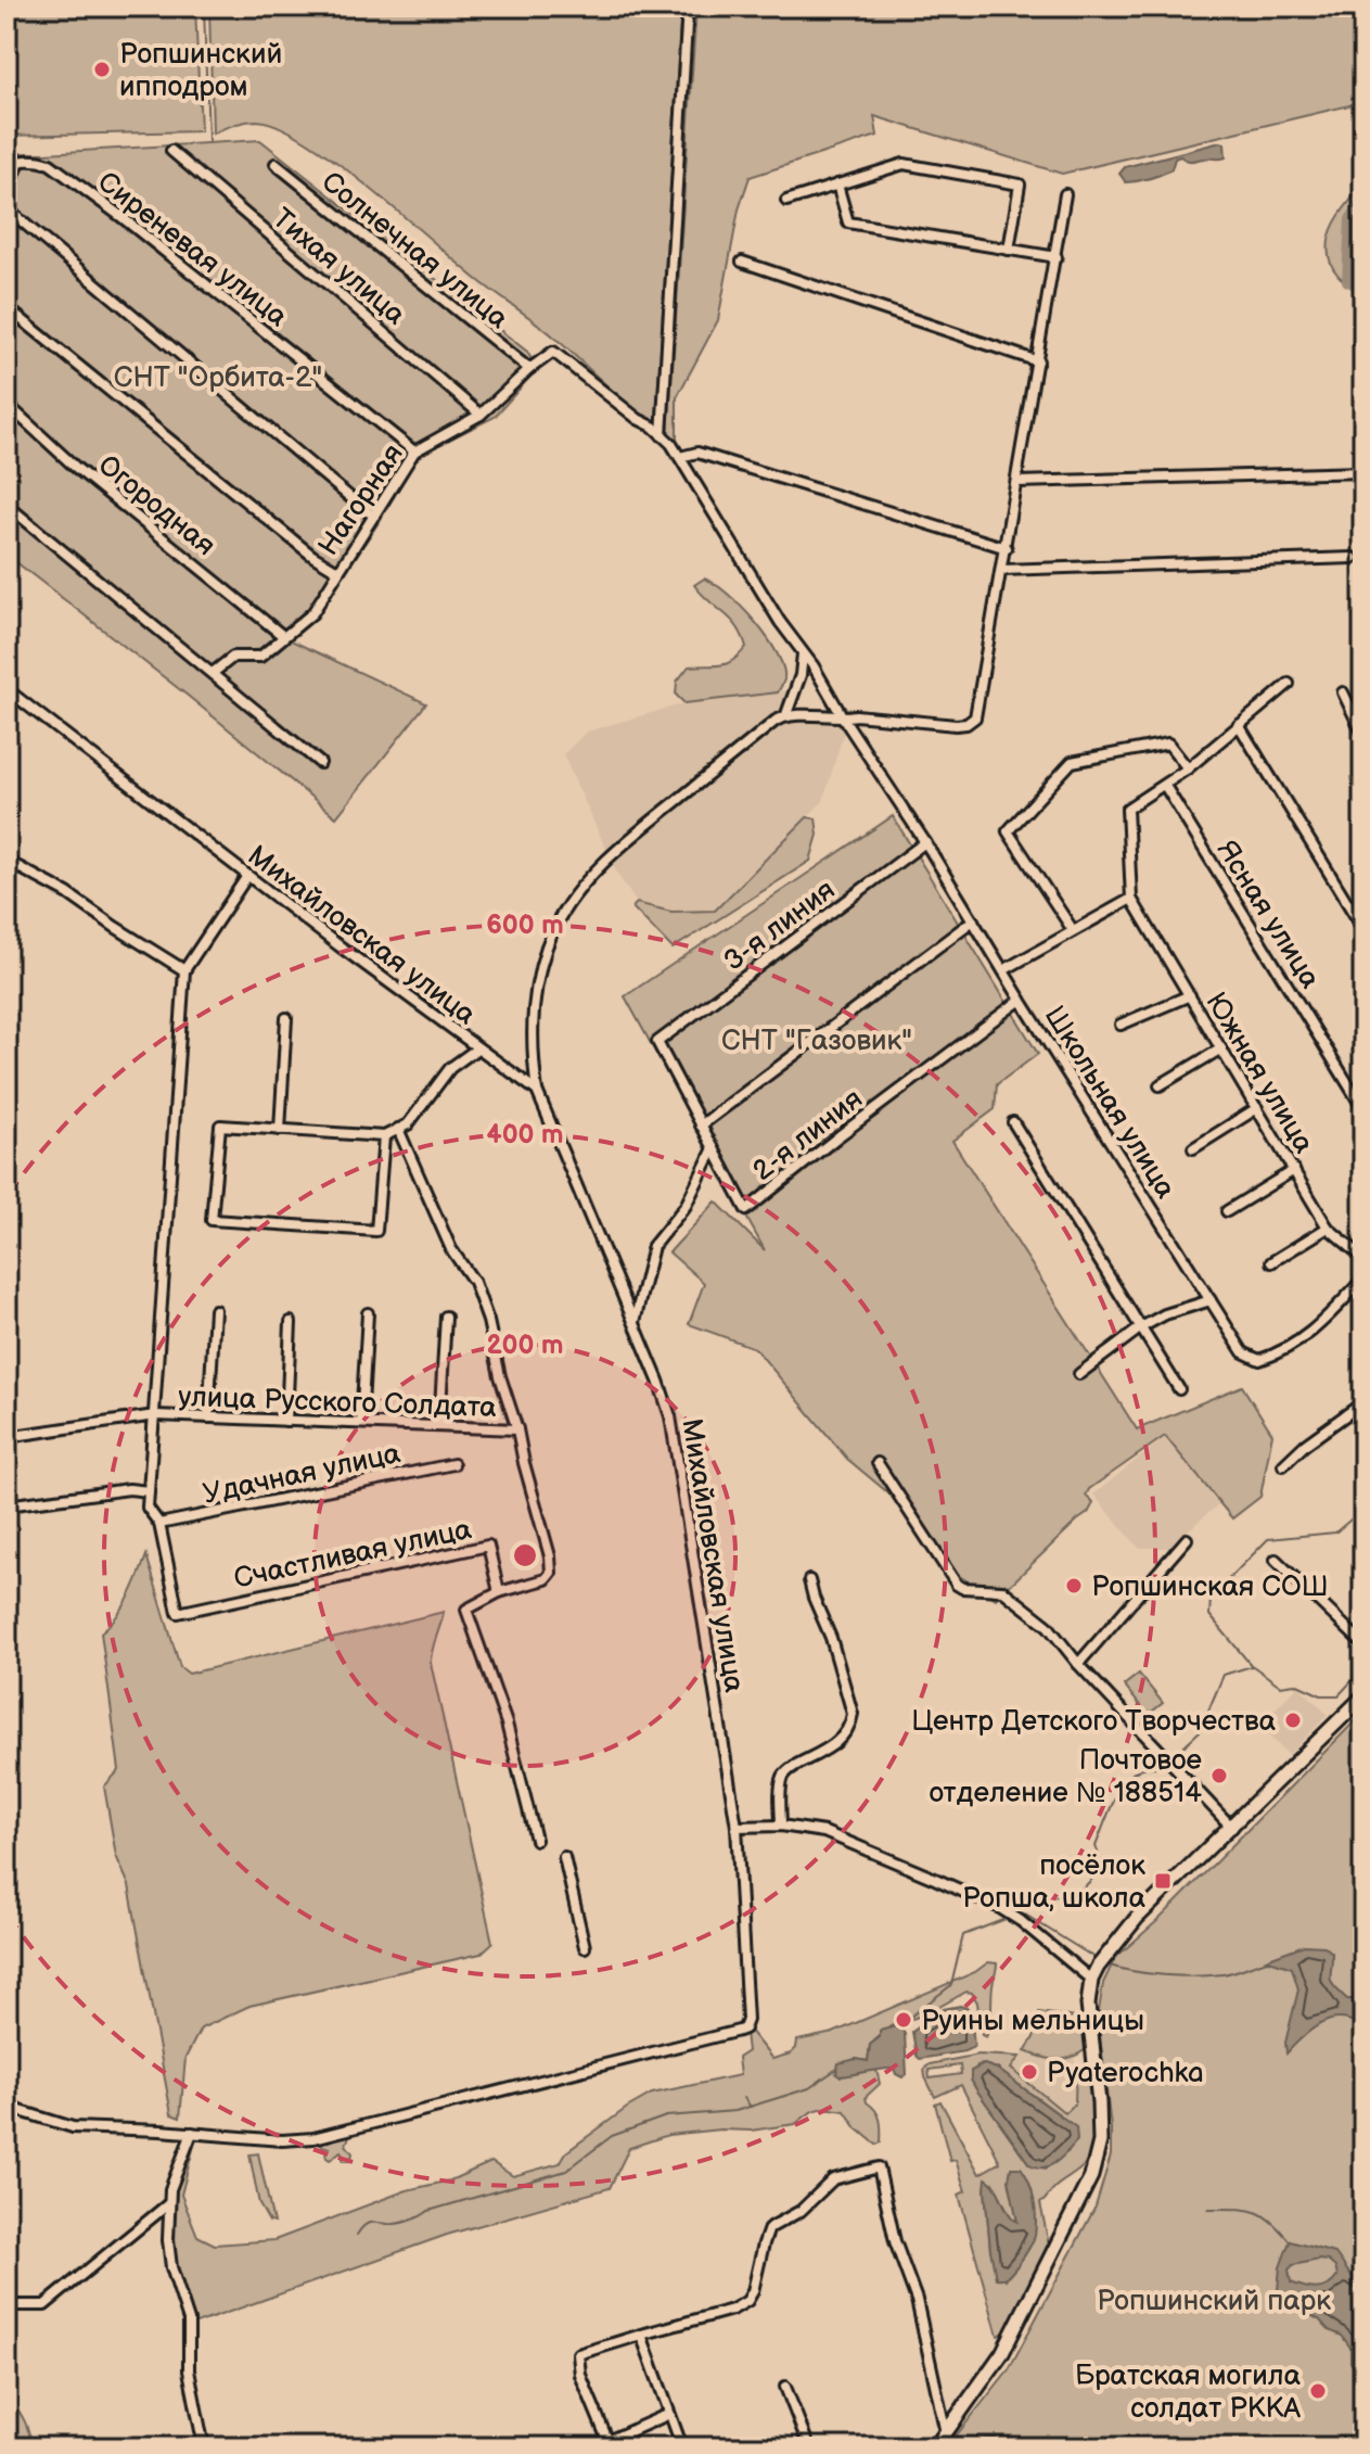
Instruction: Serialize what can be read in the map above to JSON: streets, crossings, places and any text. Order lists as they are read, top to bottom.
{
  "streets": {
    "street": [
      "Сиреневая улица",
      "Солнечная улица",
      "Тихая улица",
      "Нагорная",
      "Огородная",
      "Ясная улица",
      "3-я линия",
      "Михайловская улица",
      "Южная улица",
      "Школьная улица",
      "2-я линия",
      "улица Русского Солдата",
      "Удачная улица",
      "Счастливая улица"
    ]
  },
  "crossings": [
    ["Сиреневая улица", "Нагорная"],
    ["Солнечная улица", "Нагорная"],
    ["Тихая улица", "Нагорная"],
    ["Нагорная", "Огородная"],
    ["Нагорная", "Школьная улица"],
    ["3-я линия", "Школьная улица"],
    ["Школьная улица", "2-я линия"],
    ["Удачная улица", "Счастливая улица"]
  ],
  "parks": ["СНТ \"Орбита-2\"", "СНТ \"Газовик\"", "Ропшинский парк"],
  "places": {
    "other": [
      "Ропшинский ипподром",
      "Ропшинская СОШ",
      "Центр Детского Творчества",
      "Почтовое отделение № 188514",
      "Руины мельницы",
      "Pyaterochka",
      "Братская могила солдат РККА"
    ],
    "transit": ["посёлок Ропша, школа"]
  },
  "rings": ["600 m", "400 m", "200 m"]
}
